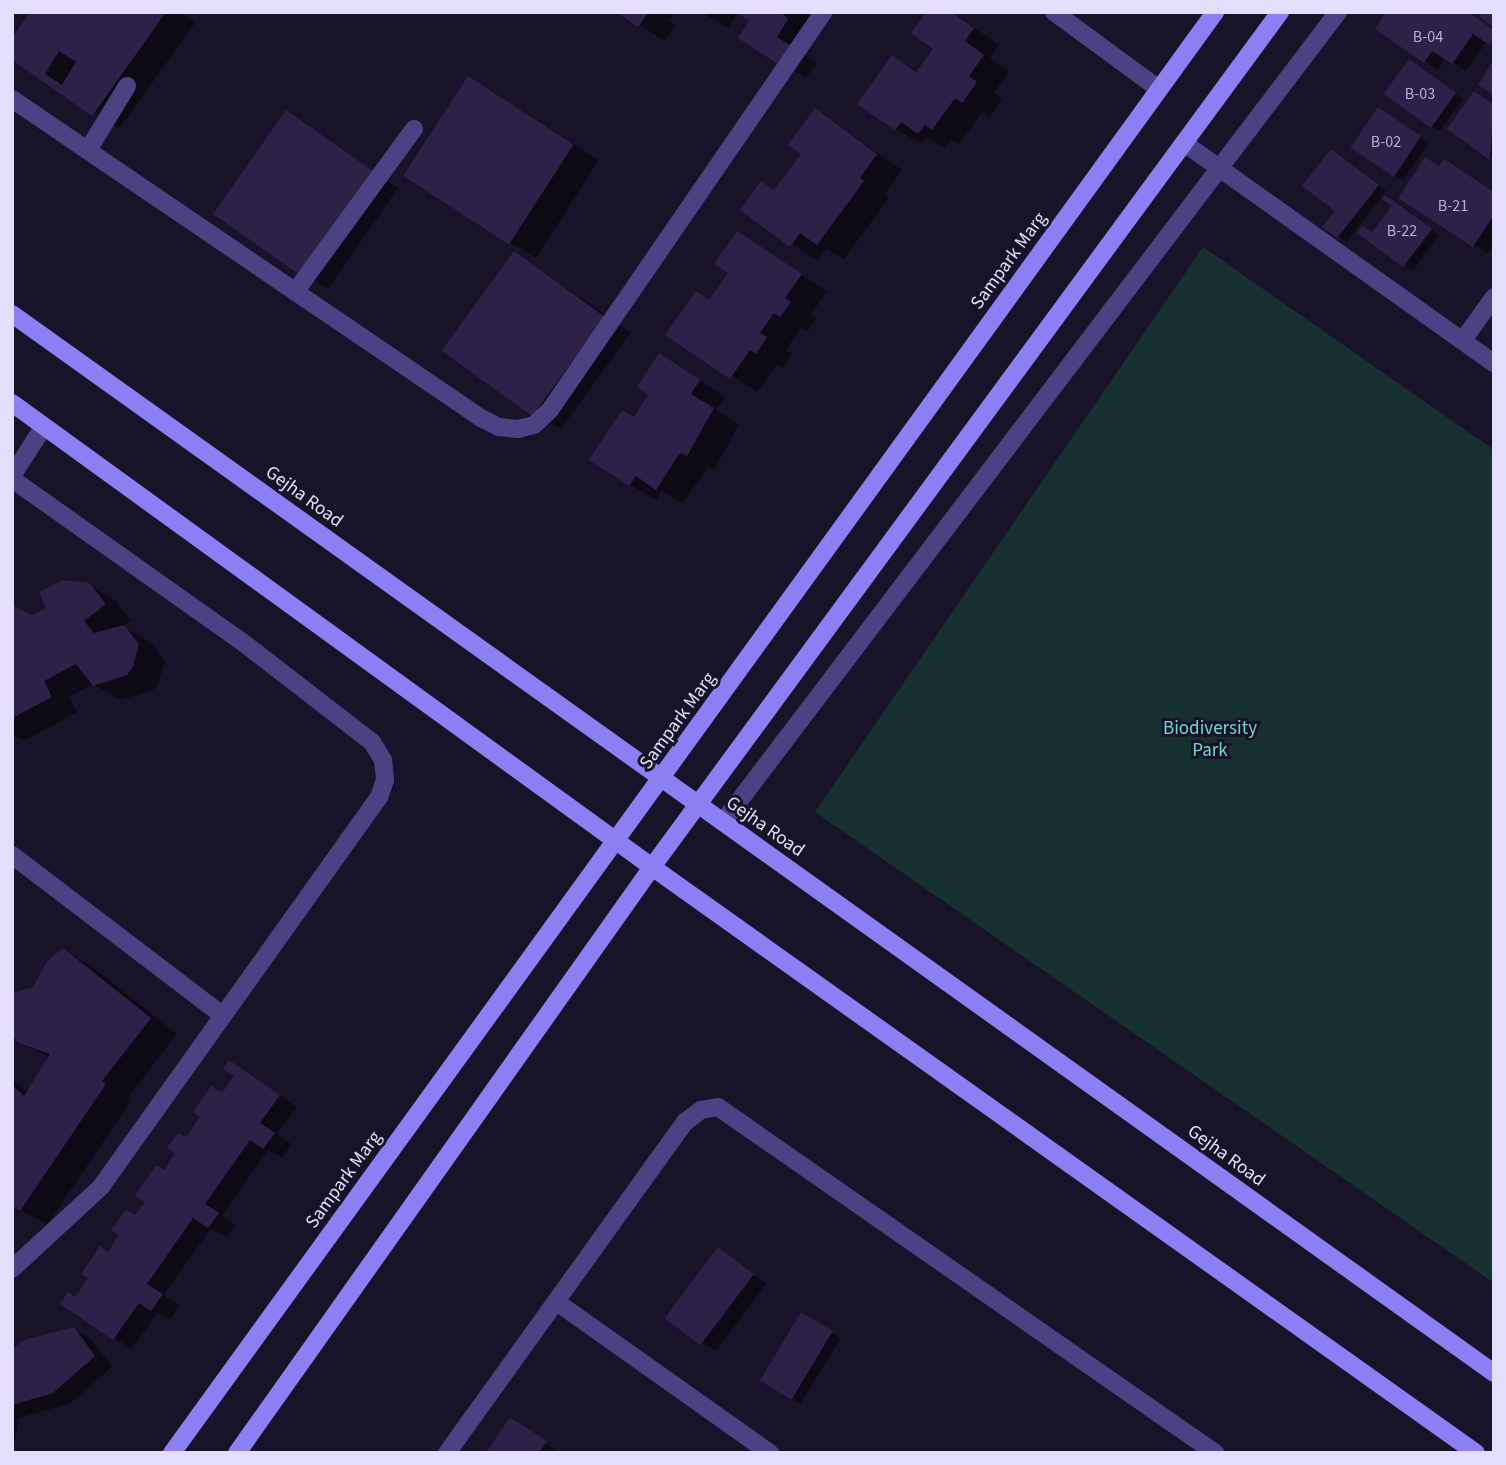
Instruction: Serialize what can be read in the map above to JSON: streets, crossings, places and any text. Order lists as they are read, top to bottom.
{
  "streets": {
    "street": ["Sampark Marg", "Gejha Road"]
  },
  "crossings": [
    ["Sampark Marg", "Gejha Road"]
  ],
  "parks": ["Biodiversity Park"],
  "house_numbers": [
    "B-04",
    "B-03",
    "B-02",
    "B-21",
    "B-22"
  ]
}
